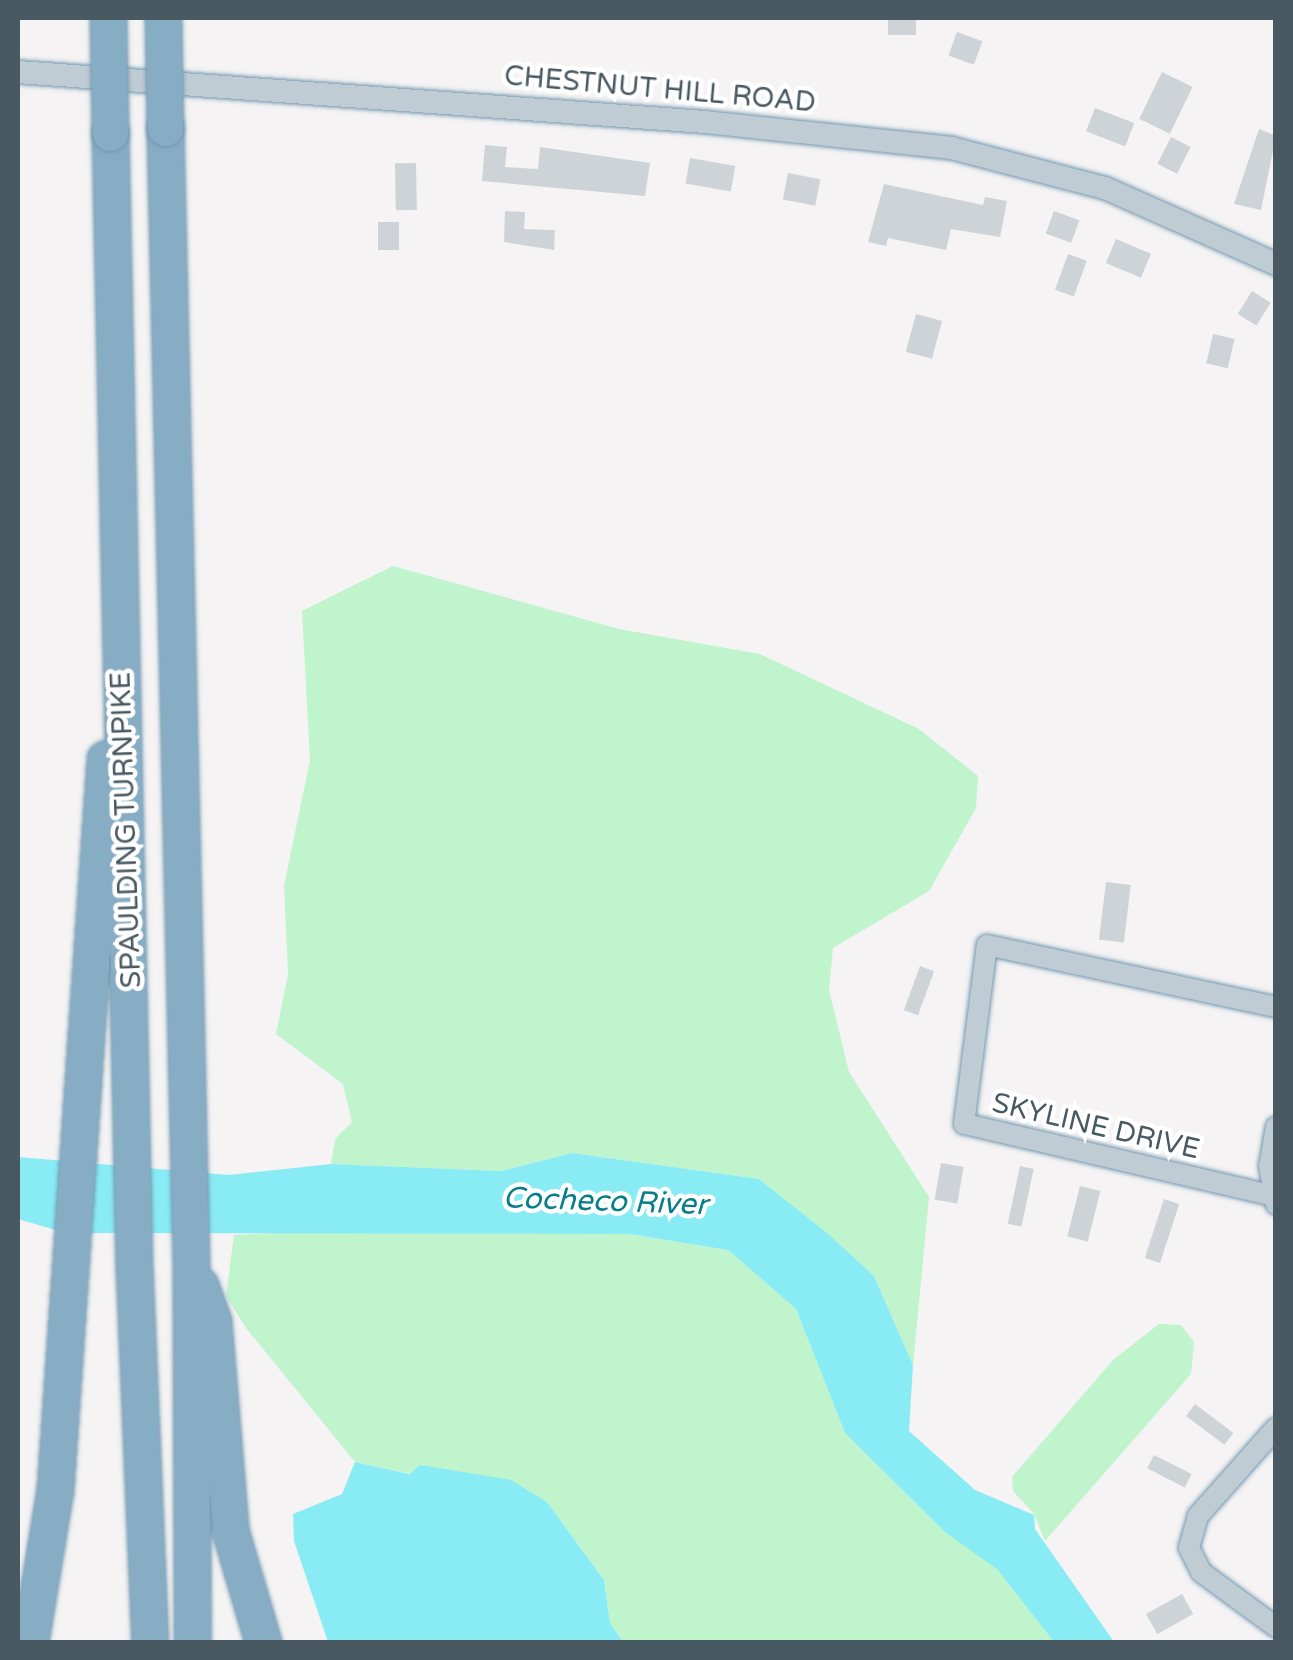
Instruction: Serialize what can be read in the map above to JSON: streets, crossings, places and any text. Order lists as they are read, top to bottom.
{
  "streets": {
    "highway": ["SPAULDING TURNPIKE"],
    "street": ["CHESTNUT HILL ROAD", "SKYLINE DRIVE"]
  },
  "water": ["Cocheco River"]
}
